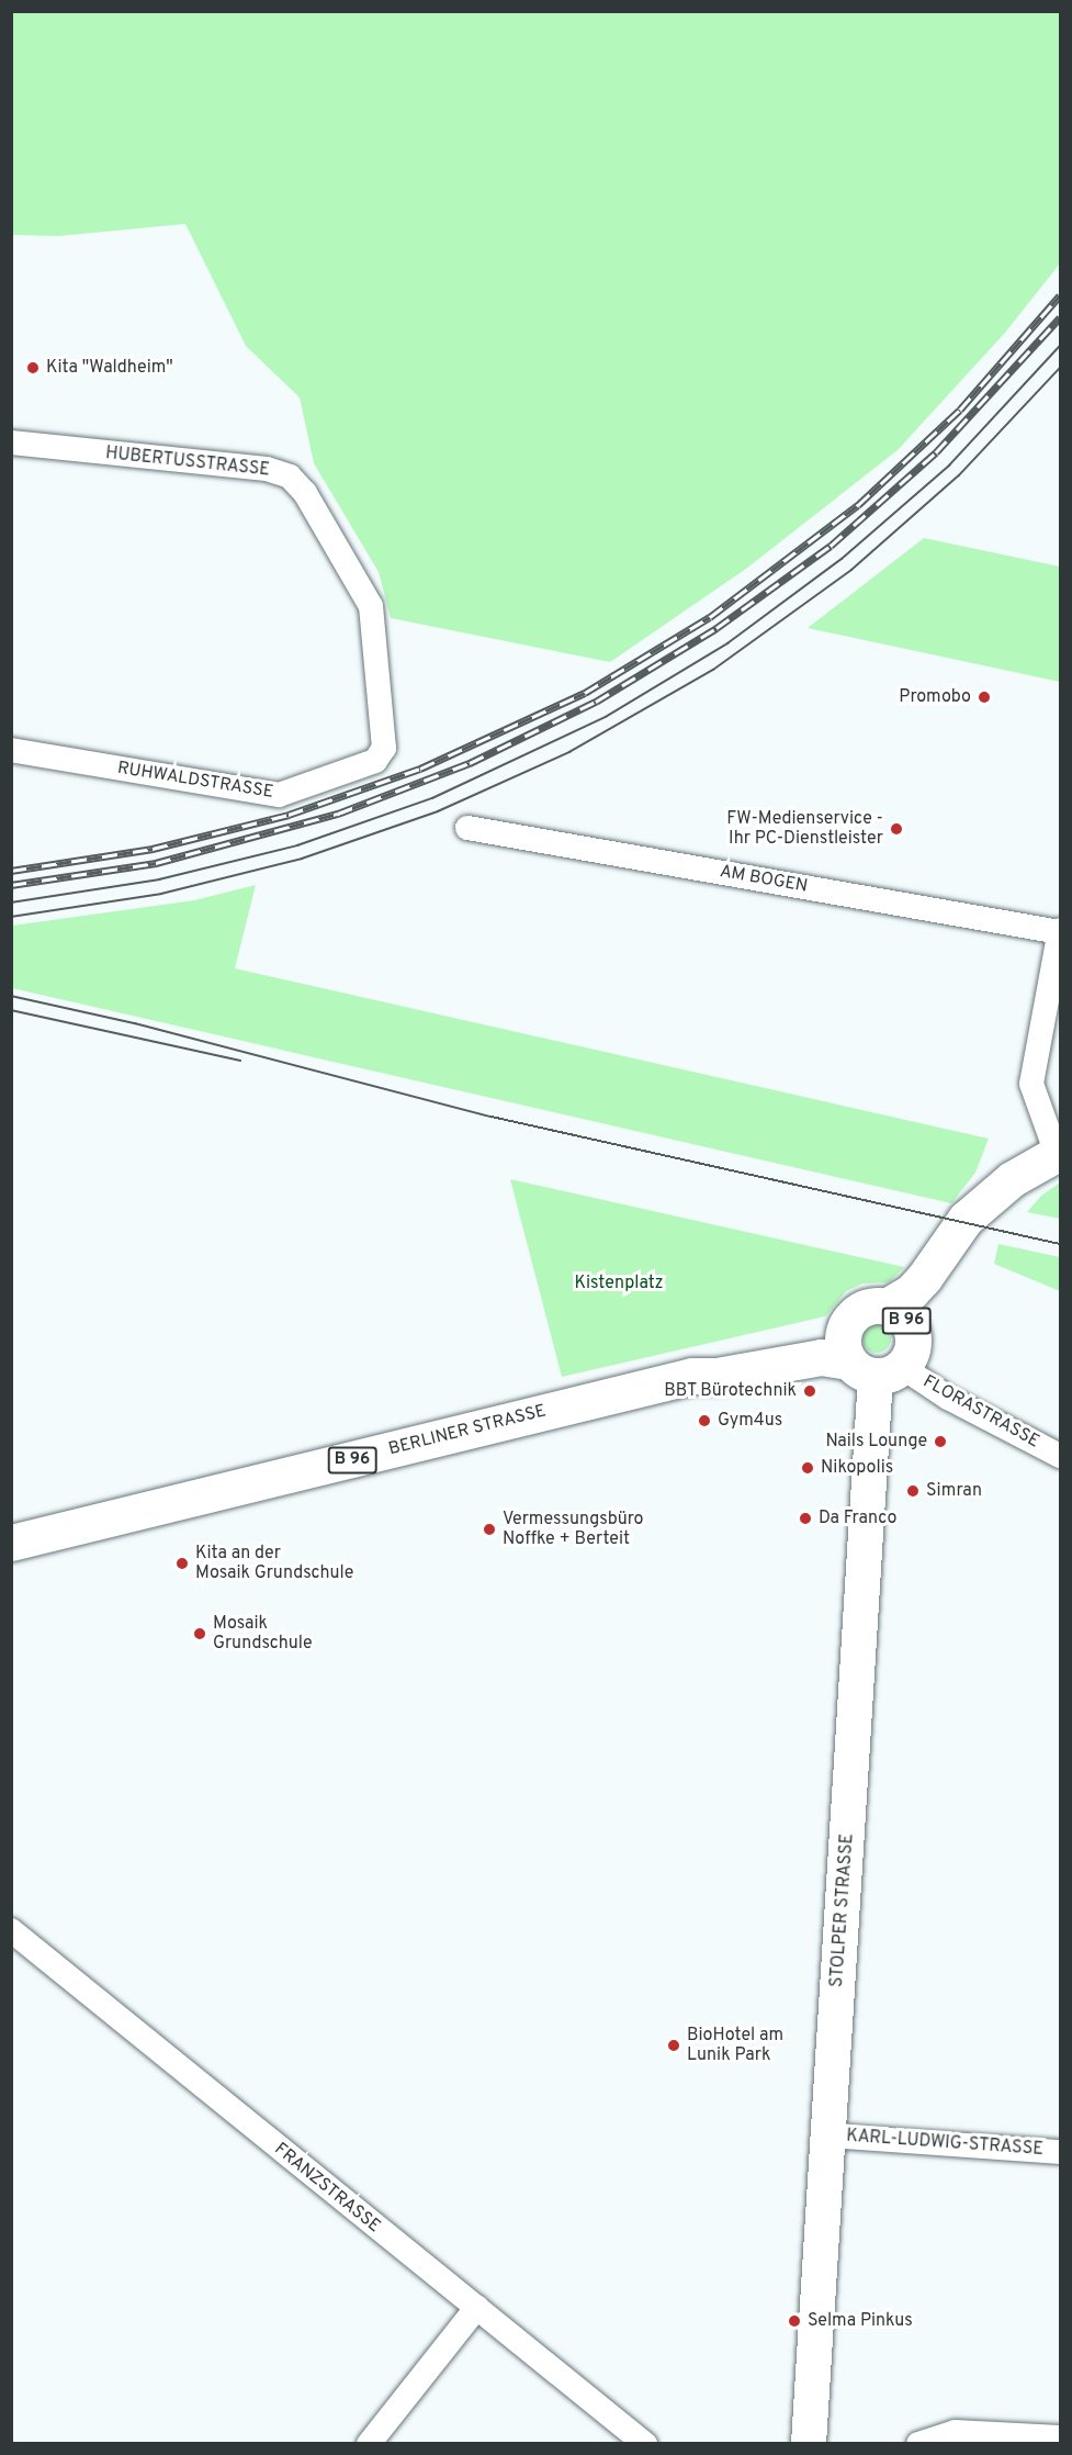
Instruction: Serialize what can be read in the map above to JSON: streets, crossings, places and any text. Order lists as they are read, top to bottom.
{
  "streets": {
    "main road": ["B 96", "BERLINER STRASSE", "STOLPER STRASSE"],
    "street": [
      "HUBERTUSSTRASSE",
      "RUHWALDSTRASSE",
      "AM BOGEN",
      "FLORASTRASSE",
      "KARL-LUDWIG-STRASSE",
      "FRANZSTRASSE"
    ]
  },
  "crossings": [
    ["HUBERTUSSTRASSE", "RUHWALDSTRASSE"],
    ["B 96", "FLORASTRASSE"],
    ["B 96", "BERLINER STRASSE"],
    ["B 96", "STOLPER STRASSE"],
    ["FLORASTRASSE", "BERLINER STRASSE"],
    ["FLORASTRASSE", "STOLPER STRASSE"],
    ["BERLINER STRASSE", "STOLPER STRASSE"],
    ["STOLPER STRASSE", "KARL-LUDWIG-STRASSE"]
  ],
  "parks": ["Kistenplatz"],
  "places": [
    "Kita \"Waldheim\"",
    "Promobo",
    "FW-Medienservice - Ihr PC-Dienstleister",
    "BBT Bürotechnik",
    "Gym4us",
    "Nails Lounge",
    "Nikopolis",
    "Simran",
    "Da Franco",
    "Vermessungsbüro Noffke + Berteit",
    "Kita an der Mosaik Grundschule",
    "Mosaik Grundschule",
    "BioHotel am Lunik Park",
    "Selma Pinkus"
  ]
}
